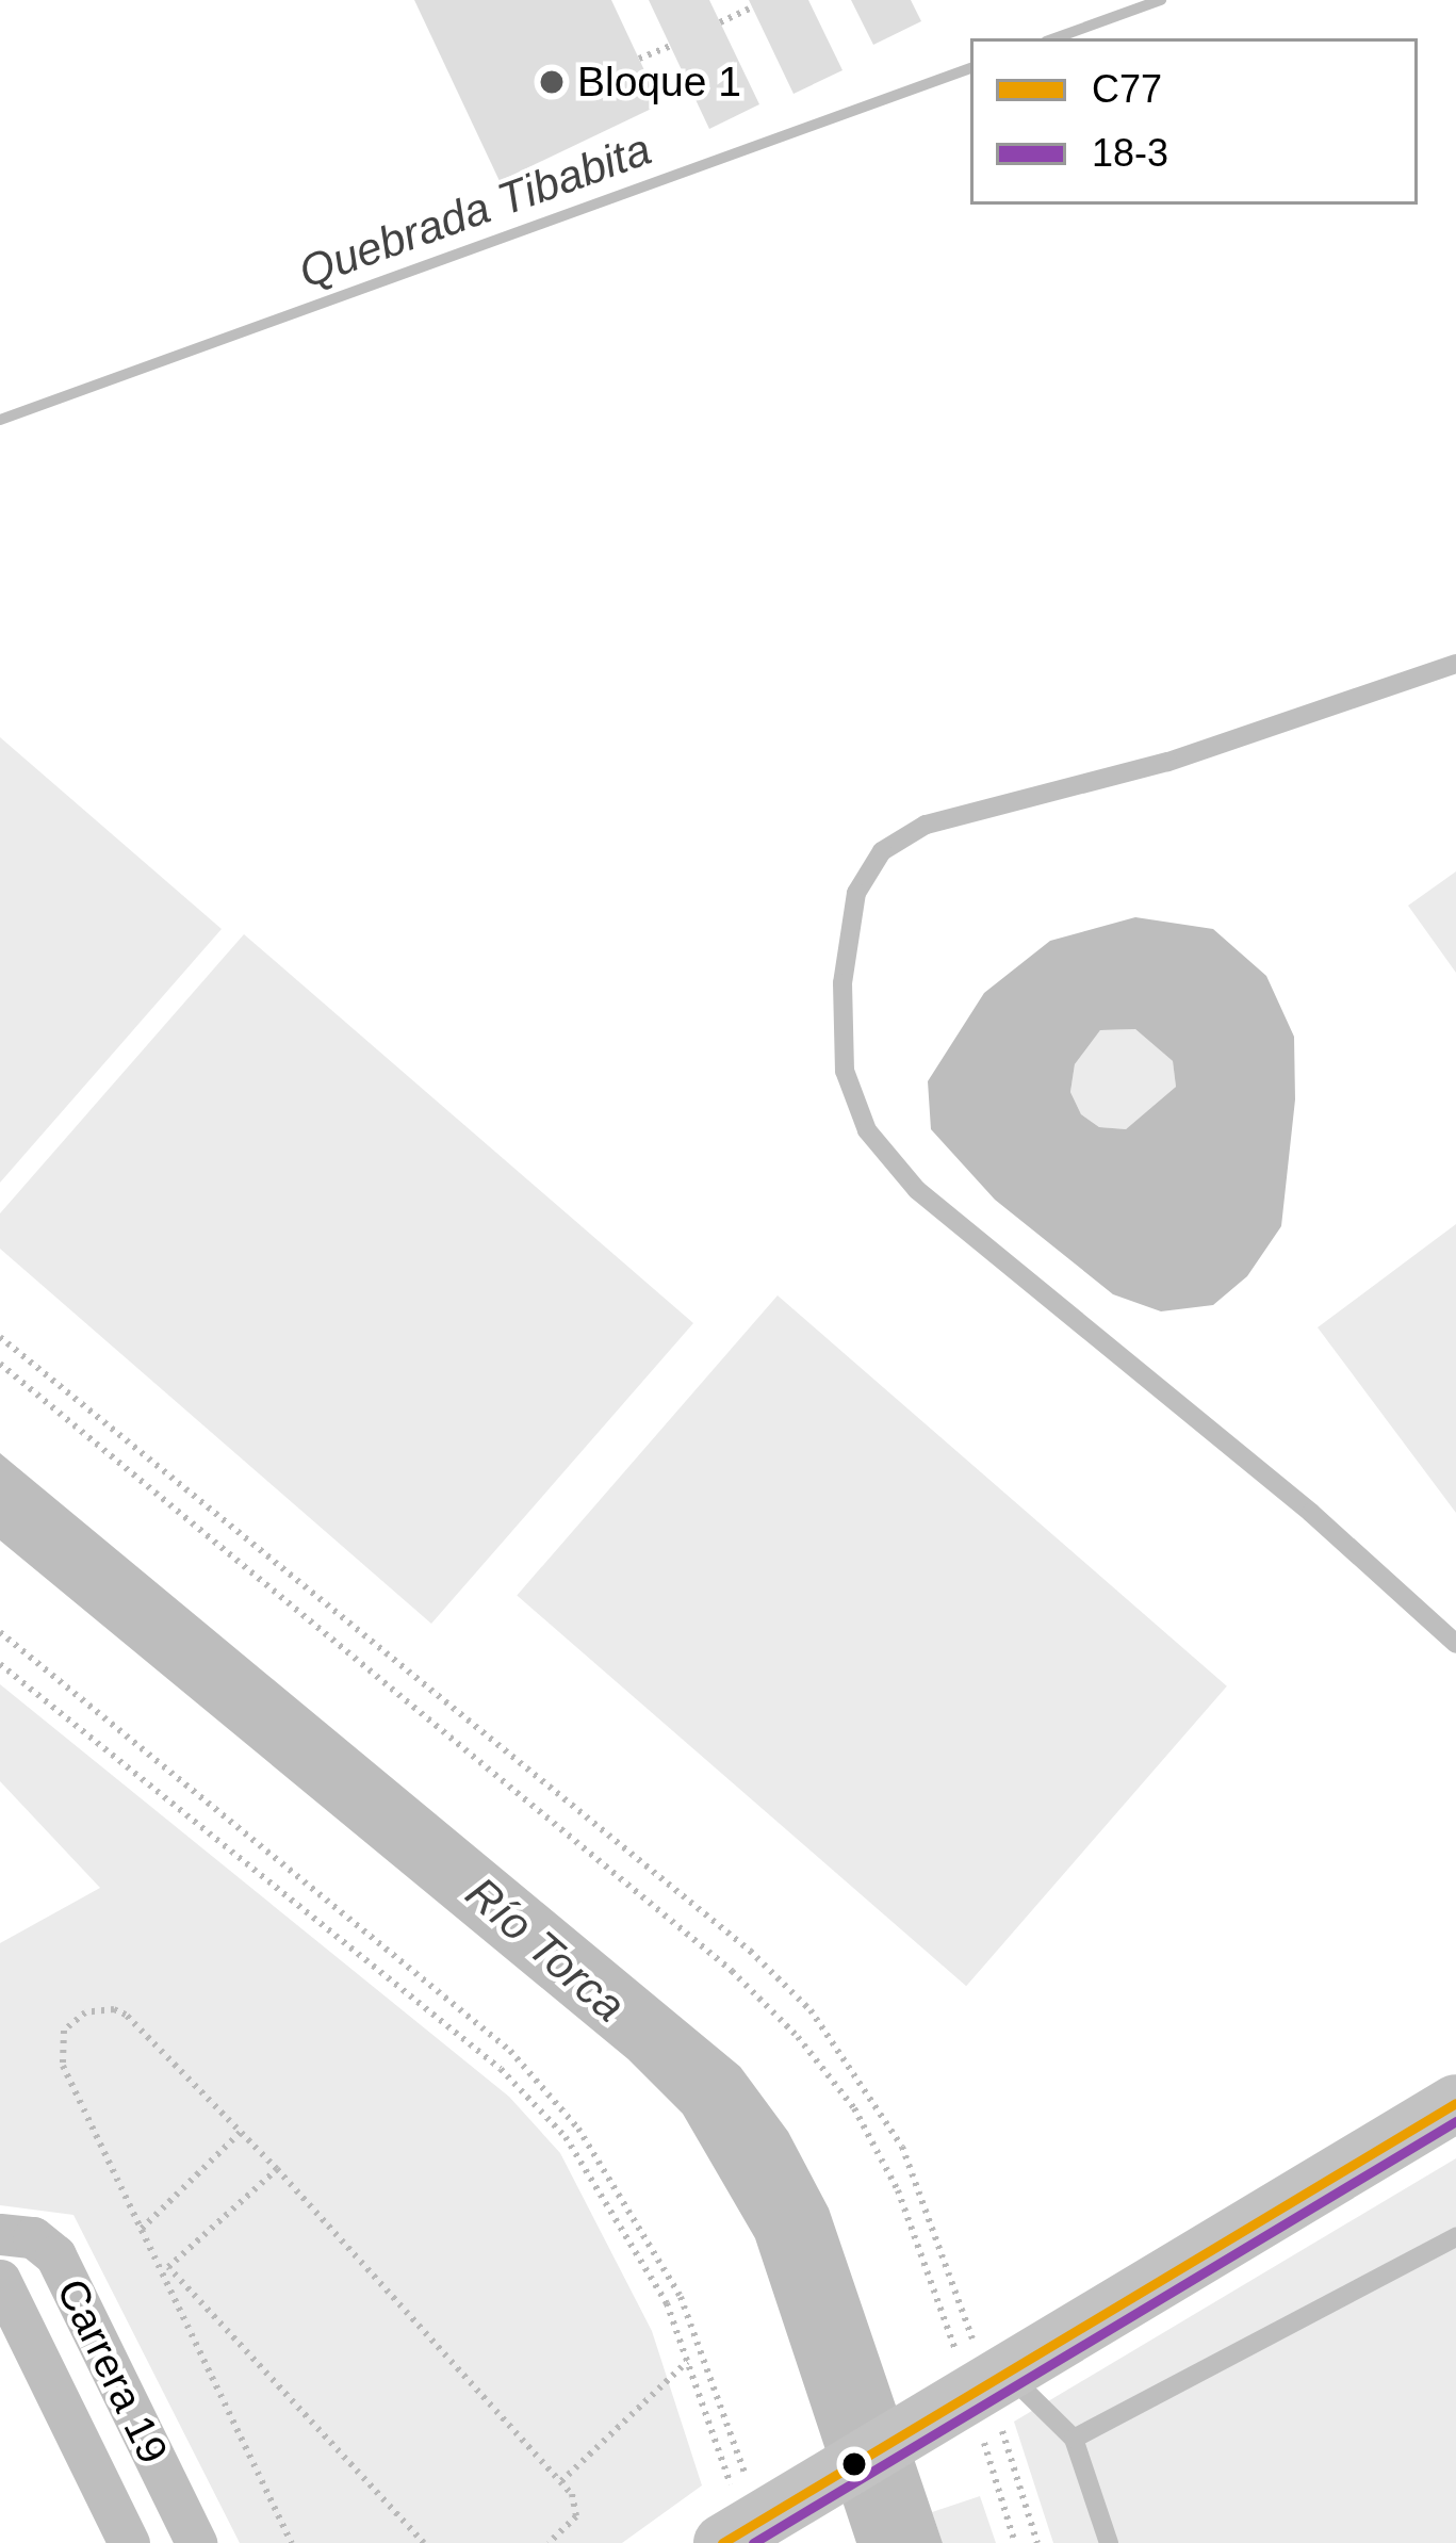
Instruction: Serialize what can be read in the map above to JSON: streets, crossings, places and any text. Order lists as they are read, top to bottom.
{
  "streets": {
    "street": ["Carrera 19"]
  },
  "water": ["Quebrada Tibabita", "Río Torca"],
  "places": ["Bloque 1"],
  "lines": ["transit line C77", "transit line 18-3"],
  "legend": ["C77", "18-3"]
}
